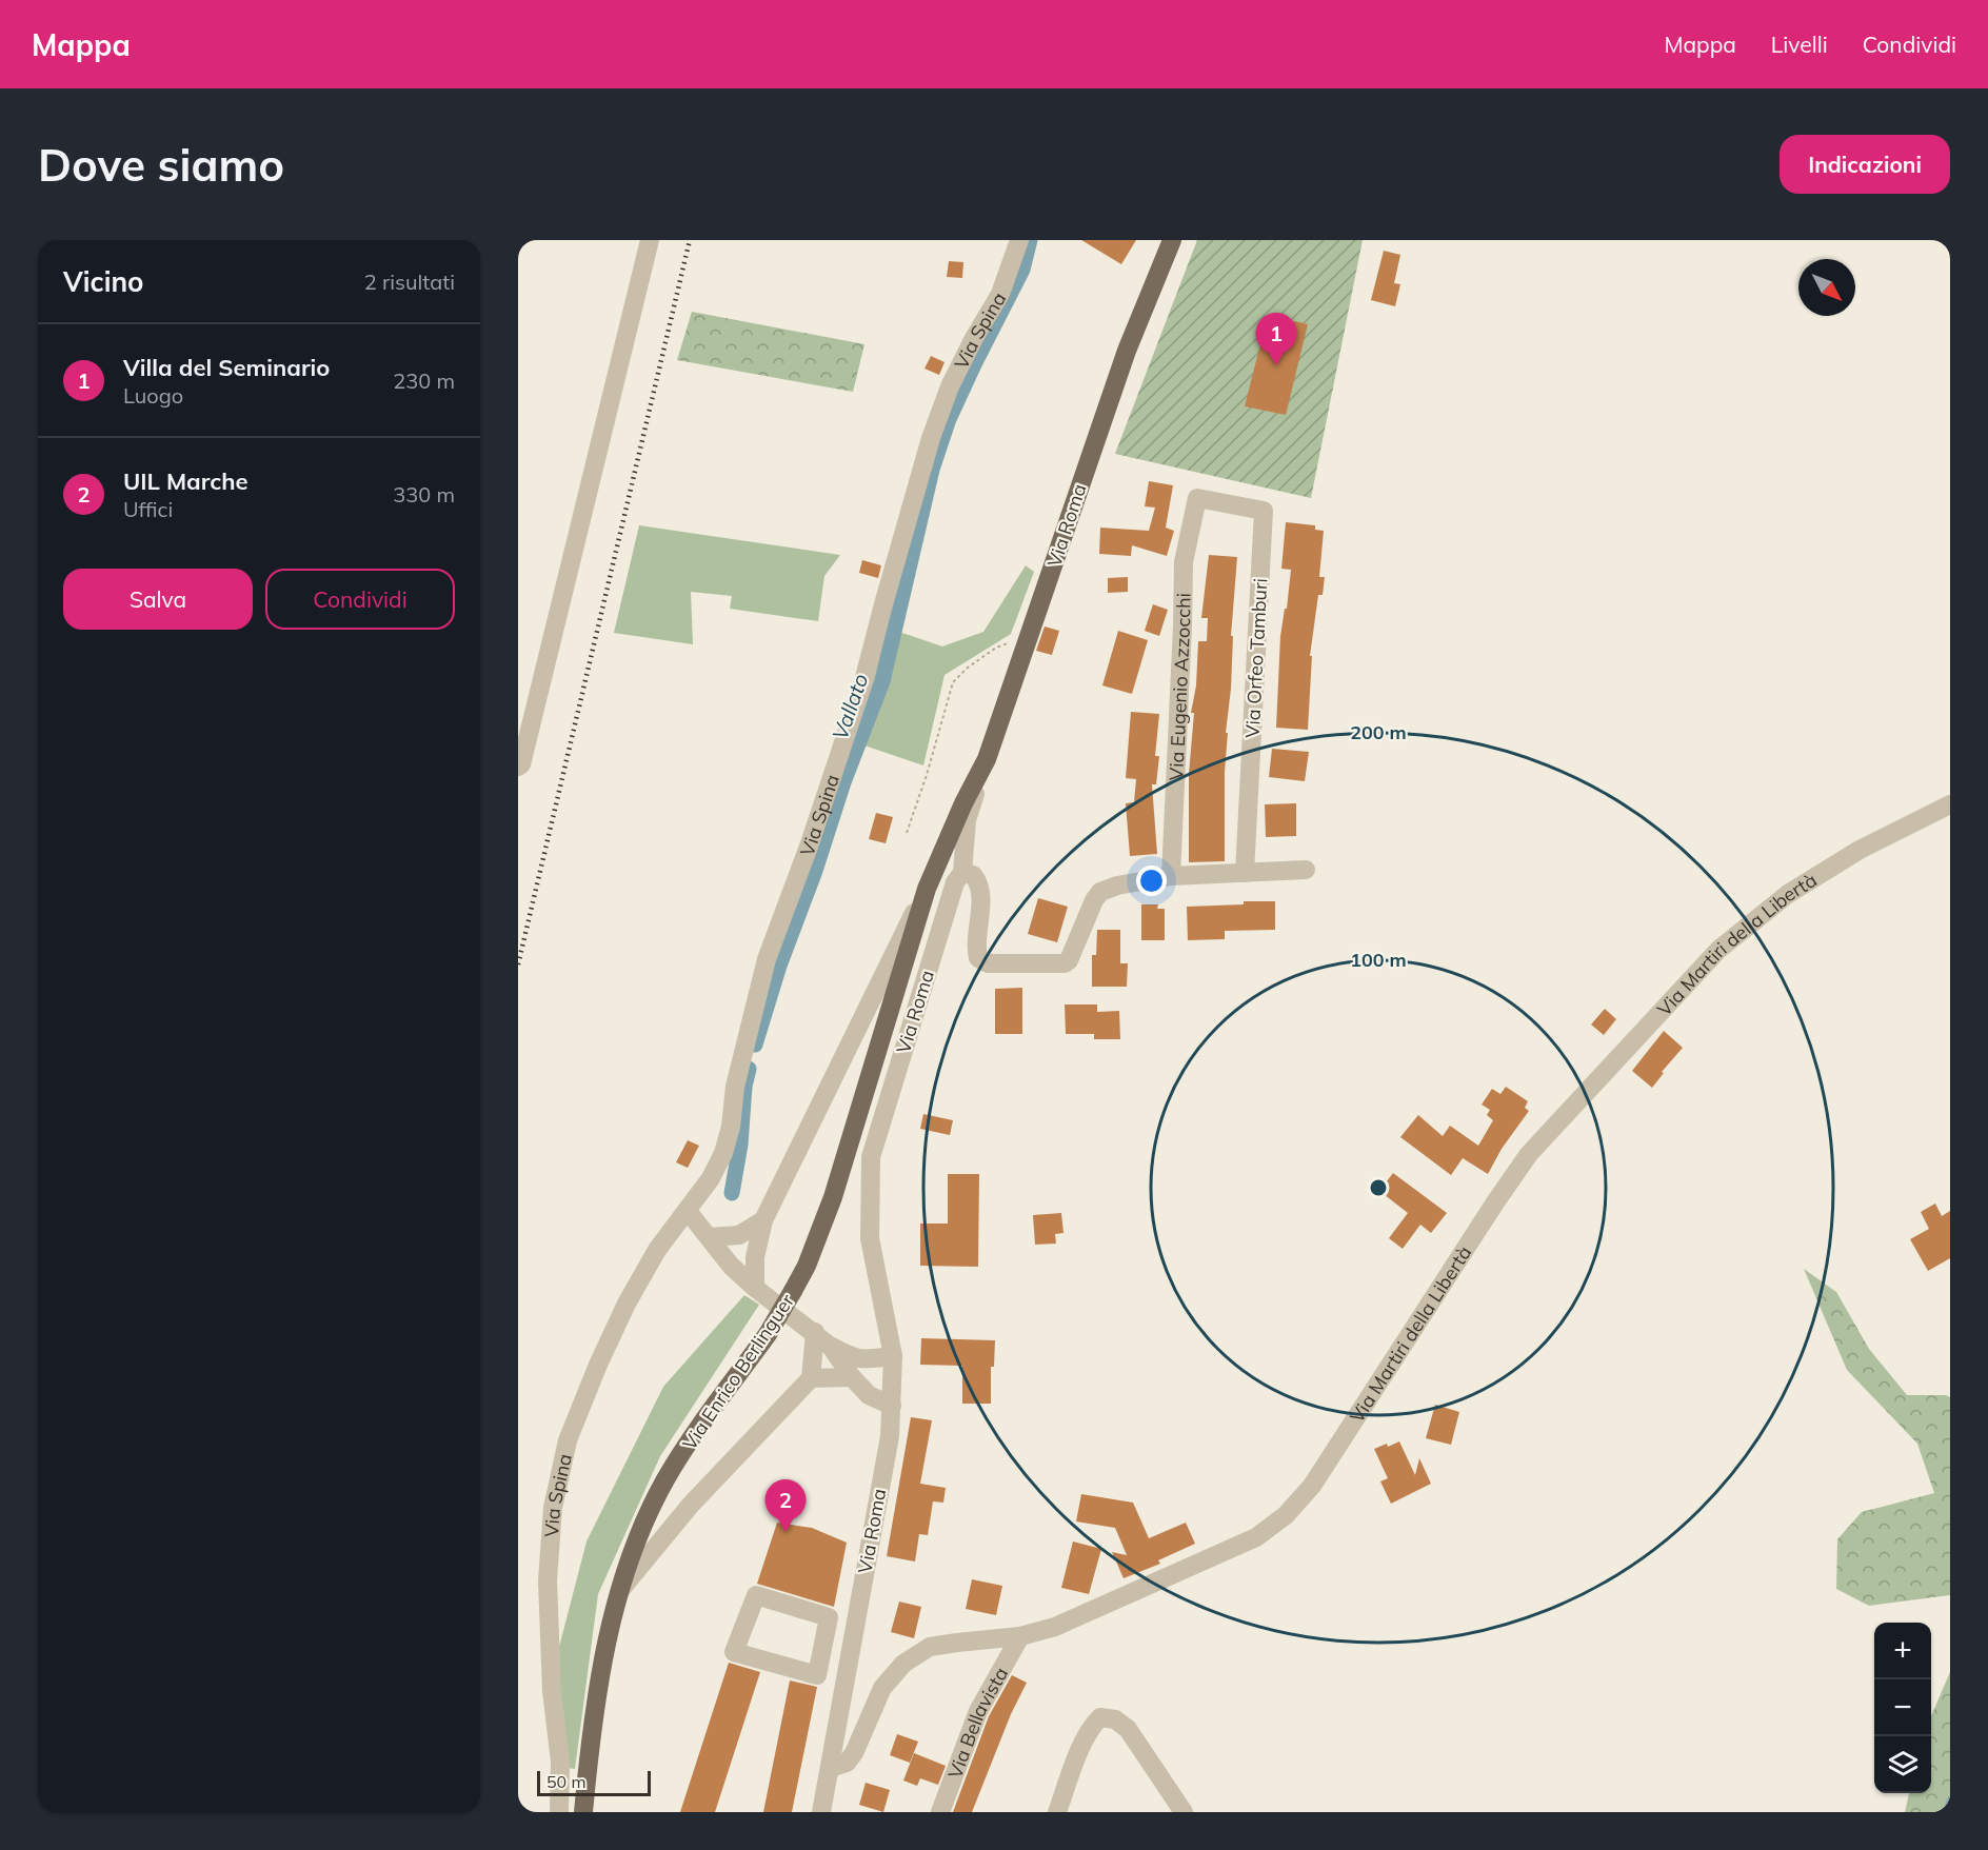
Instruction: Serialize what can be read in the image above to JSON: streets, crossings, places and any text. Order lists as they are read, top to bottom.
{
  "streets": {
    "main road": ["Via Roma", "Via Enrico Berlinguer"],
    "street": [
      "Via Spina",
      "Via Orfeo Tamburi",
      "Via Eugenio Azzocchi",
      "Via Martiri della Libertà",
      "Via Bellavista"
    ]
  },
  "crossings": [
    ["Via Roma", "Via Martiri della Libertà"],
    ["Via Roma", "Via Enrico Berlinguer"],
    ["Via Orfeo Tamburi", "Via Eugenio Azzocchi"],
    ["Via Martiri della Libertà", "Via Bellavista"]
  ],
  "water": ["Vallato"],
  "scale_bar": "50 m",
  "north": "bottom right",
  "page": {
    "header": "Mappa",
    "nav": ["Mappa", "Livelli", "Condividi"],
    "buttons": [
      "Indicazioni",
      ["Salva", "Condividi"]
    ],
    "title": "Dove siamo",
    "heading": ["Vicino", "2 risultati"],
    "pins": ["1", "2"],
    "list": [
      {
        "mark": "1",
        "name": "Villa del Seminario",
        "note": "Luogo",
        "value": "230 m"
      },
      {
        "mark": "2",
        "name": "UIL Marche",
        "note": "Uffici",
        "value": "330 m"
      }
    ],
    "map_buttons": ["+", "−"],
    "scale": "50 m"
  },
  "rings": ["200 m", "100 m"]
}
